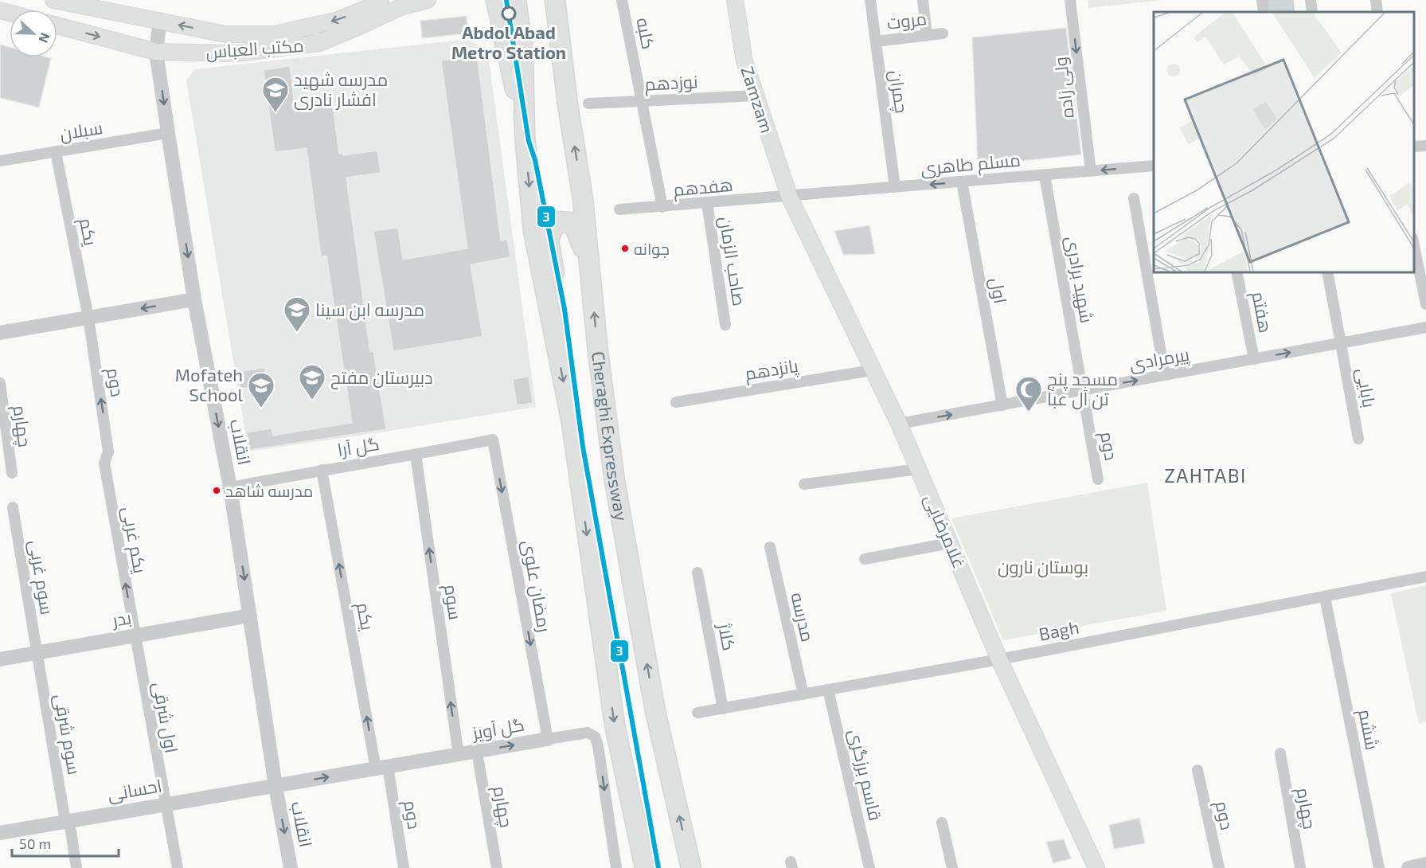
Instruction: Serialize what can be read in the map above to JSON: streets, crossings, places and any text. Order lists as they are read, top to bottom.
{
  "streets": {
    "highway": ["Cheraghi Expressway"],
    "main road": ["مکتب العباس", "Zamzam", "غلامرضایی"],
    "street": [
      "مروت",
      "کلبه",
      "نوزدهم",
      "ولی زاده",
      "چمران",
      "سبلان",
      "مسلم طاهری",
      "هفدهم",
      "یکم",
      "صاحب الزمان",
      "شهید برادری",
      "اول",
      "هفتم",
      "پیرمرادی",
      "پانزدهم",
      "دوم",
      "بابایی",
      "چهارم",
      "انقلاب",
      "گل آرا",
      "یکم غربی",
      "سوم غربی",
      "رمضان علوی",
      "سوم",
      "مدرسه",
      "بدر",
      "Bagh",
      "کلاژ",
      "اول شرقی",
      "گل آویز",
      "ششم",
      "سوم شرقی",
      "قاسم برزگری",
      "احسانی"
    ]
  },
  "crossings": [
    ["مروت", "چمران"],
    ["کلبه", "نوزدهم"],
    ["کلبه", "هفدهم"],
    ["مکتب العباس", "انقلاب"],
    ["نوزدهم", "Zamzam"],
    ["ولی زاده", "مسلم طاهری"],
    ["چمران", "مسلم طاهری"],
    ["Zamzam", "مسلم طاهری"],
    ["Zamzam", "هفدهم"],
    ["Zamzam", "غلامرضایی"],
    ["سبلان", "یکم"],
    ["سبلان", "انقلاب"],
    ["مسلم طاهری", "هفدهم"],
    ["مسلم طاهری", "شهید برادری"],
    ["مسلم طاهری", "اول"],
    ["مسلم طاهری", "غلامرضایی"],
    ["هفدهم", "صاحب الزمان"],
    ["هفدهم", "غلامرضایی"],
    ["یکم", "دوم"],
    ["یکم", "گل آرا"],
    ["یکم", "گل آویز"],
    ["شهید برادری", "پیرمرادی"],
    ["شهید برادری", "دوم"],
    ["اول", "پیرمرادی"],
    ["هفتم", "پیرمرادی"],
    ["پیرمرادی", "دوم"],
    ["پیرمرادی", "بابایی"],
    ["پیرمرادی", "غلامرضایی"],
    ["پانزدهم", "غلامرضایی"],
    ["دوم", "یکم غربی"],
    ["دوم", "گل آویز"],
    ["چهارم", "گل آویز"],
    ["انقلاب", "گل آرا"],
    ["انقلاب", "بدر"],
    ["انقلاب", "گل آویز"],
    ["انقلاب", "احسانی"],
    ["گل آرا", "رمضان علوی"],
    ["گل آرا", "سوم"],
    ["غلامرضایی", "Bagh"],
    ["یکم غربی", "بدر"],
    ["یکم غربی", "اول شرقی"],
    ["سوم غربی", "بدر"],
    ["سوم غربی", "سوم شرقی"],
    ["رمضان علوی", "گل آویز"],
    ["سوم", "گل آویز"],
    ["مدرسه", "Bagh"],
    ["بدر", "اول شرقی"],
    ["بدر", "سوم شرقی"],
    ["Bagh", "کلاژ"],
    ["Bagh", "ششم"],
    ["Bagh", "قاسم برزگری"],
    ["اول شرقی", "احسانی"],
    ["گل آویز", "احسانی"],
    ["سوم شرقی", "احسانی"]
  ],
  "one_way": [
    "ولی زاده",
    "مسلم طاهری",
    "یکم",
    "پیرمرادی",
    "انقلاب",
    "یکم غربی",
    "رمضان علوی",
    "سوم"
  ],
  "districts": ["ZAHTABI"],
  "parks": ["بوستان نارون"],
  "places": {
    "other": ["Abdol Abad Metro Station", "جوانه", "مدرسه شاهد"],
    "school or university": [
      "مدرسه شهید افشار نادری",
      "مدرسه ابن سینا",
      "دبیرستان مفتح",
      "Mofateh School"
    ],
    "mosque": ["مسجد پنج تن آل عبا"]
  },
  "lines": ["transit line 3"],
  "scale_bar": "50 m",
  "north": "right"
}
